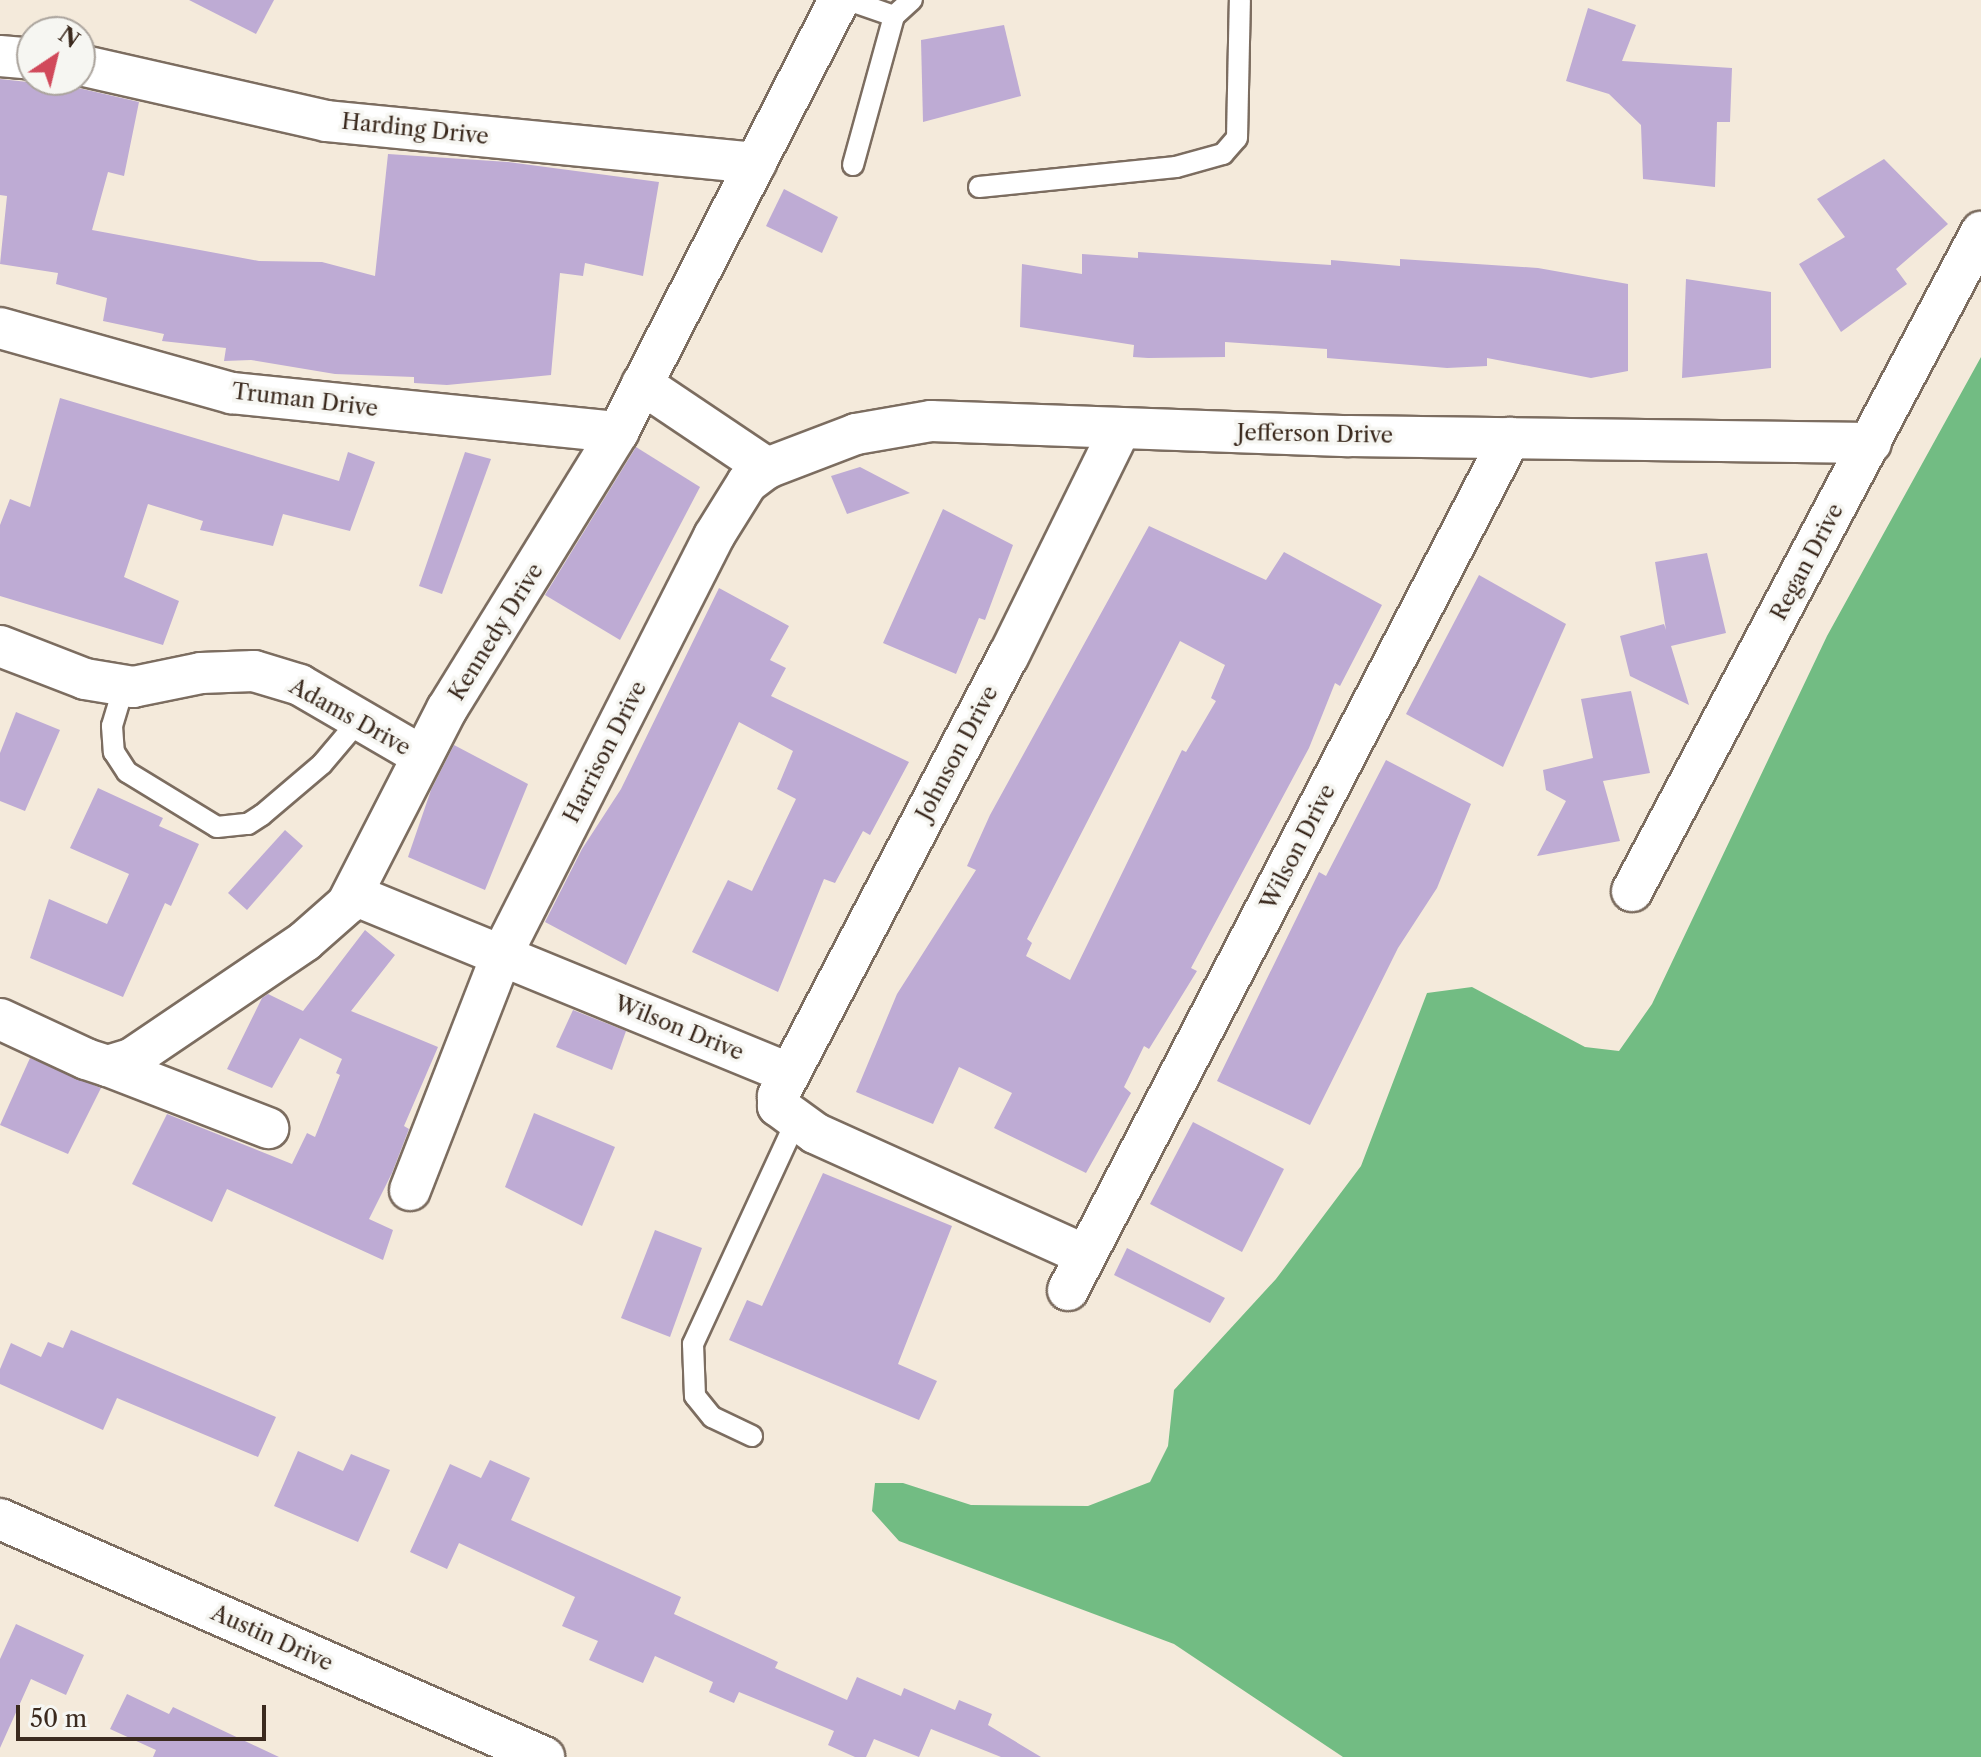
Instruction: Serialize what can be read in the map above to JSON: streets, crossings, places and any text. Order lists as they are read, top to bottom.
{
  "streets": {
    "street": [
      "Harding Drive",
      "Truman Drive",
      "Jefferson Drive",
      "Regan Drive",
      "Kennedy Drive",
      "Adams Drive",
      "Harrison Drive",
      "Johnson Drive",
      "Wilson Drive",
      "Austin Drive"
    ]
  },
  "crossings": [
    ["Harding Drive", "Kennedy Drive"],
    ["Truman Drive", "Kennedy Drive"],
    ["Jefferson Drive", "Regan Drive"],
    ["Jefferson Drive", "Harrison Drive"],
    ["Jefferson Drive", "Johnson Drive"],
    ["Jefferson Drive", "Wilson Drive"],
    ["Kennedy Drive", "Adams Drive"],
    ["Kennedy Drive", "Wilson Drive"],
    ["Harrison Drive", "Wilson Drive"],
    ["Johnson Drive", "Wilson Drive"]
  ],
  "scale_bar": "50 m",
  "north": "top right"
}
